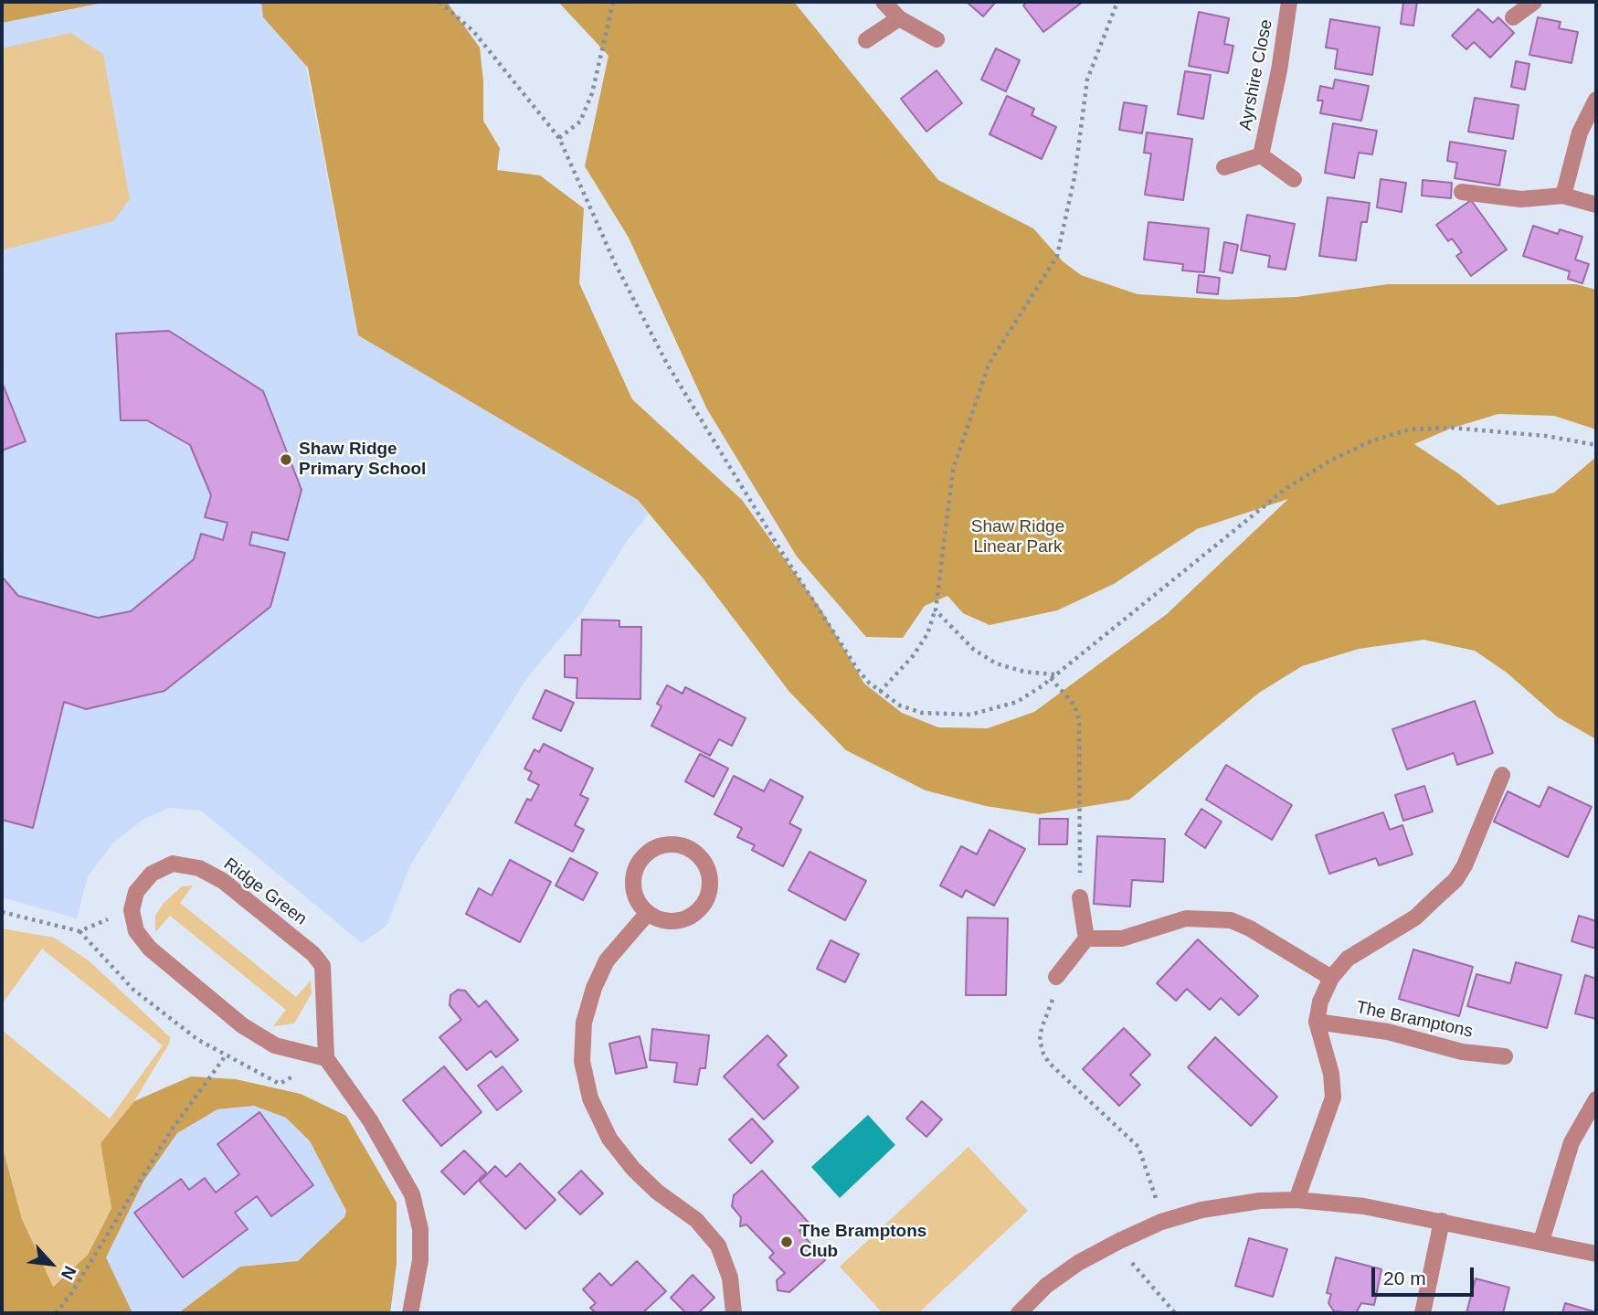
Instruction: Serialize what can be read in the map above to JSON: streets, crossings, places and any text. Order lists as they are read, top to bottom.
{
  "streets": {
    "street": ["Ayrshire Close", "Ridge Green", "The Bramptons"]
  },
  "parks": ["Shaw Ridge Linear Park"],
  "places": ["Shaw Ridge Primary School", "The Bramptons Club"],
  "scale_bar": "20 m",
  "north": "bottom right"
}
